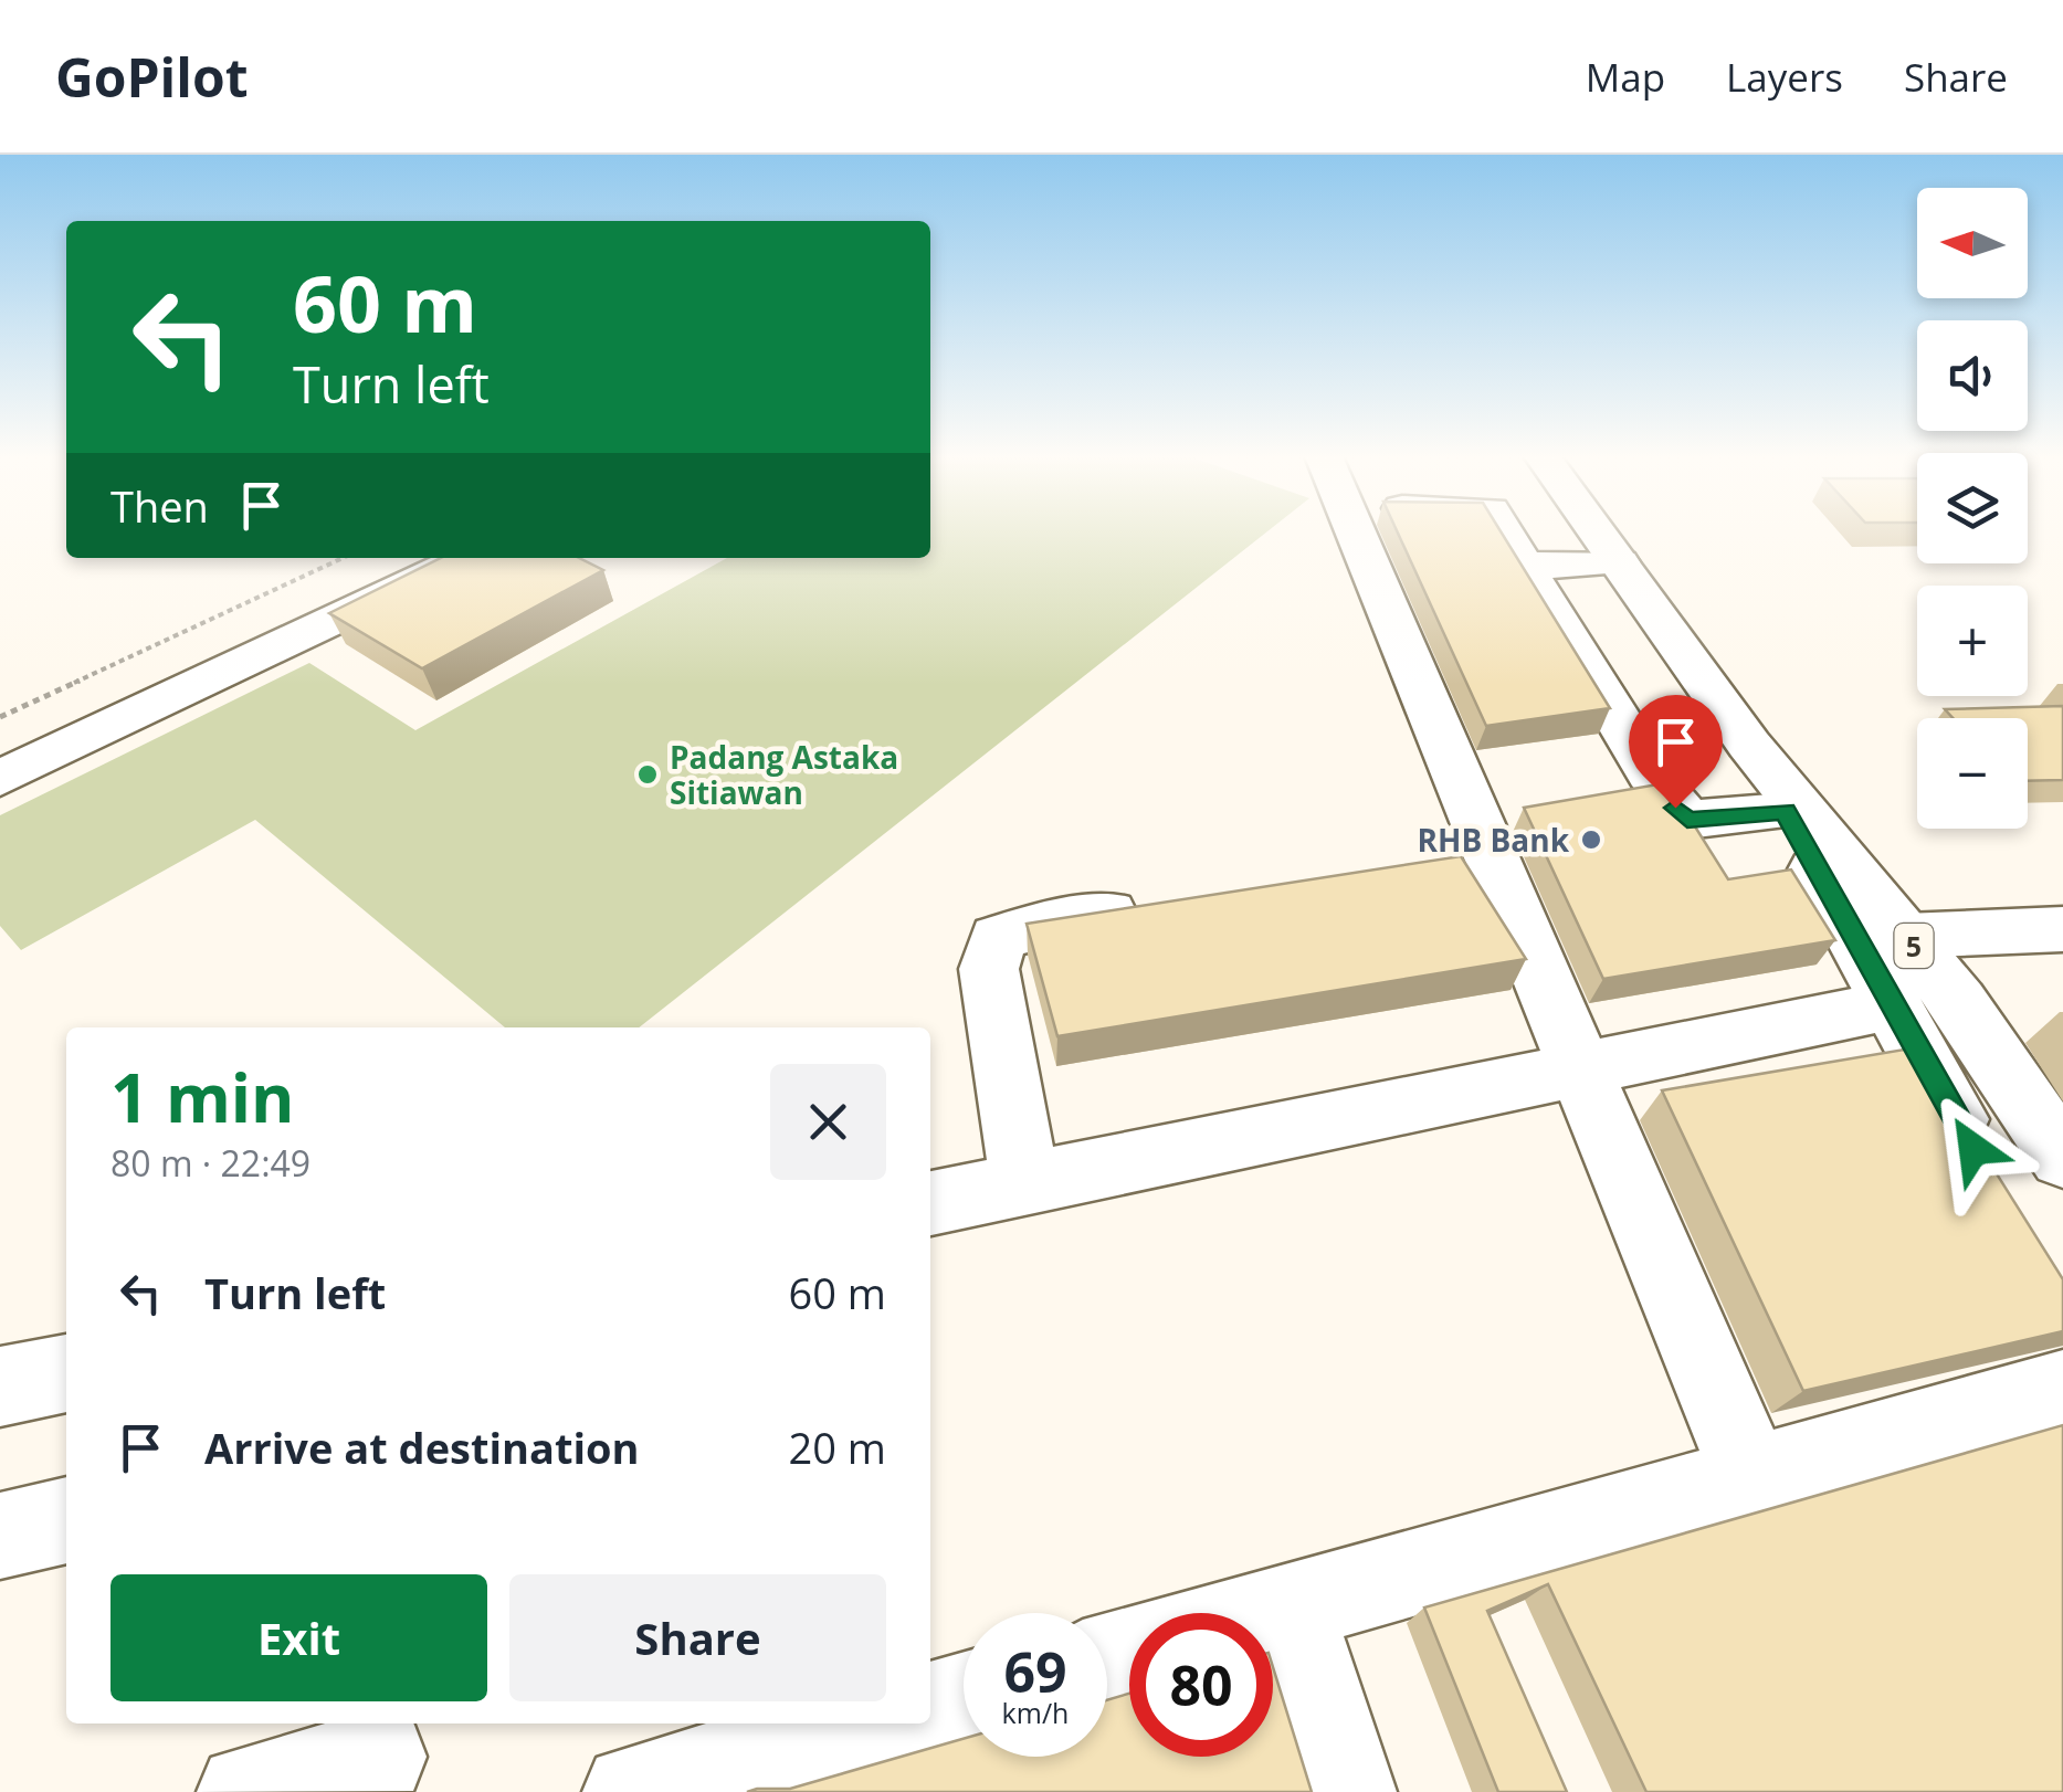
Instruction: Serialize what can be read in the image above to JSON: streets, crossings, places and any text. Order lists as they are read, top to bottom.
{
  "streets": {
    "main road": ["5"]
  },
  "places": ["Padang Astaka Sitiawan", "RHB Bank"],
  "north": "left",
  "page": {
    "header": "GoPilot",
    "nav": ["Map", "Layers", "Share"],
    "map_buttons": ["+", "−"],
    "turn": ["60 m", "Turn left"],
    "then": "Then",
    "heading": ["1 min", "80 m · 22:49"],
    "list": [
      {
        "name": "Turn left",
        "value": "60 m"
      },
      {
        "name": "Arrive at destination",
        "value": "20 m"
      }
    ],
    "buttons": ["Exit", "Share"],
    "speed": "69 km/h",
    "limit": "80"
  }
}
